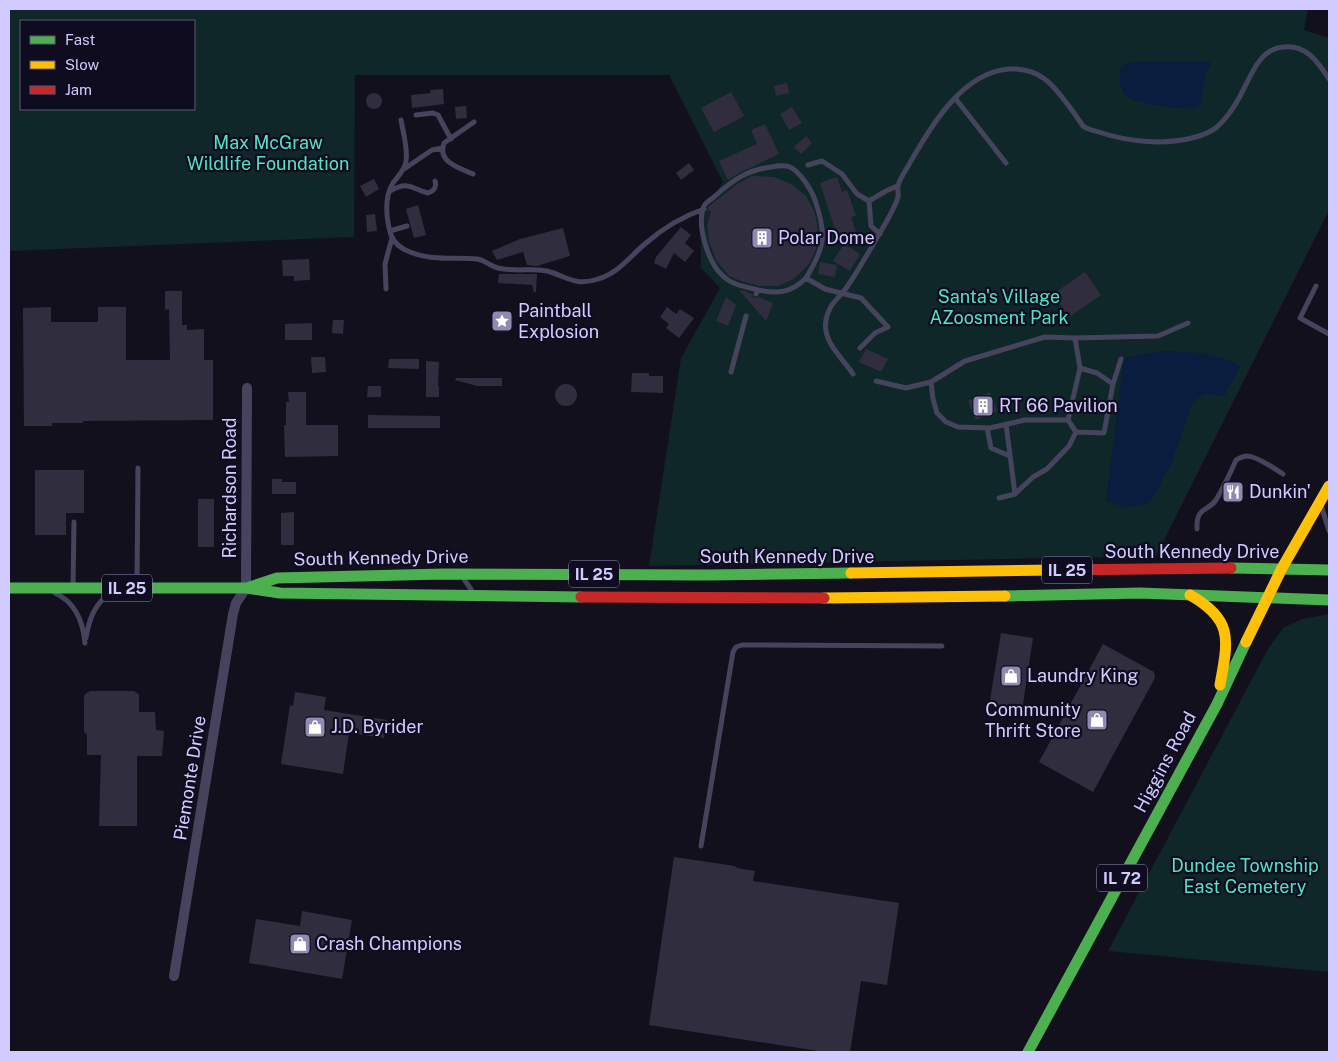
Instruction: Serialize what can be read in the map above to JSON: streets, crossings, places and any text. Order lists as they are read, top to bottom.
{
  "streets": {
    "main road": [
      "South Kennedy Drive",
      "IL 25",
      "Higgins Road",
      "IL 72"
    ],
    "street": ["Richardson Road", "Piemonte Drive"]
  },
  "crossings": [
    ["Richardson Road", "South Kennedy Drive"],
    ["Richardson Road", "Piemonte Drive"],
    ["South Kennedy Drive", "Higgins Road"],
    ["South Kennedy Drive", "Piemonte Drive"]
  ],
  "parks": ["Max McGraw Wildlife Foundation", "Santa's Village AZoosment Park", "Dundee Township East Cemetery"],
  "places": {
    "building": ["Polar Dome", "RT 66 Pavilion"],
    "place": ["Paintball Explosion"],
    "restaurant": ["Dunkin'"],
    "shop": [
      "Laundry King",
      "Community Thrift Store",
      "J.D. Byrider",
      "Crash Champions"
    ]
  },
  "legend": ["Fast", "Slow", "Jam"]
}
